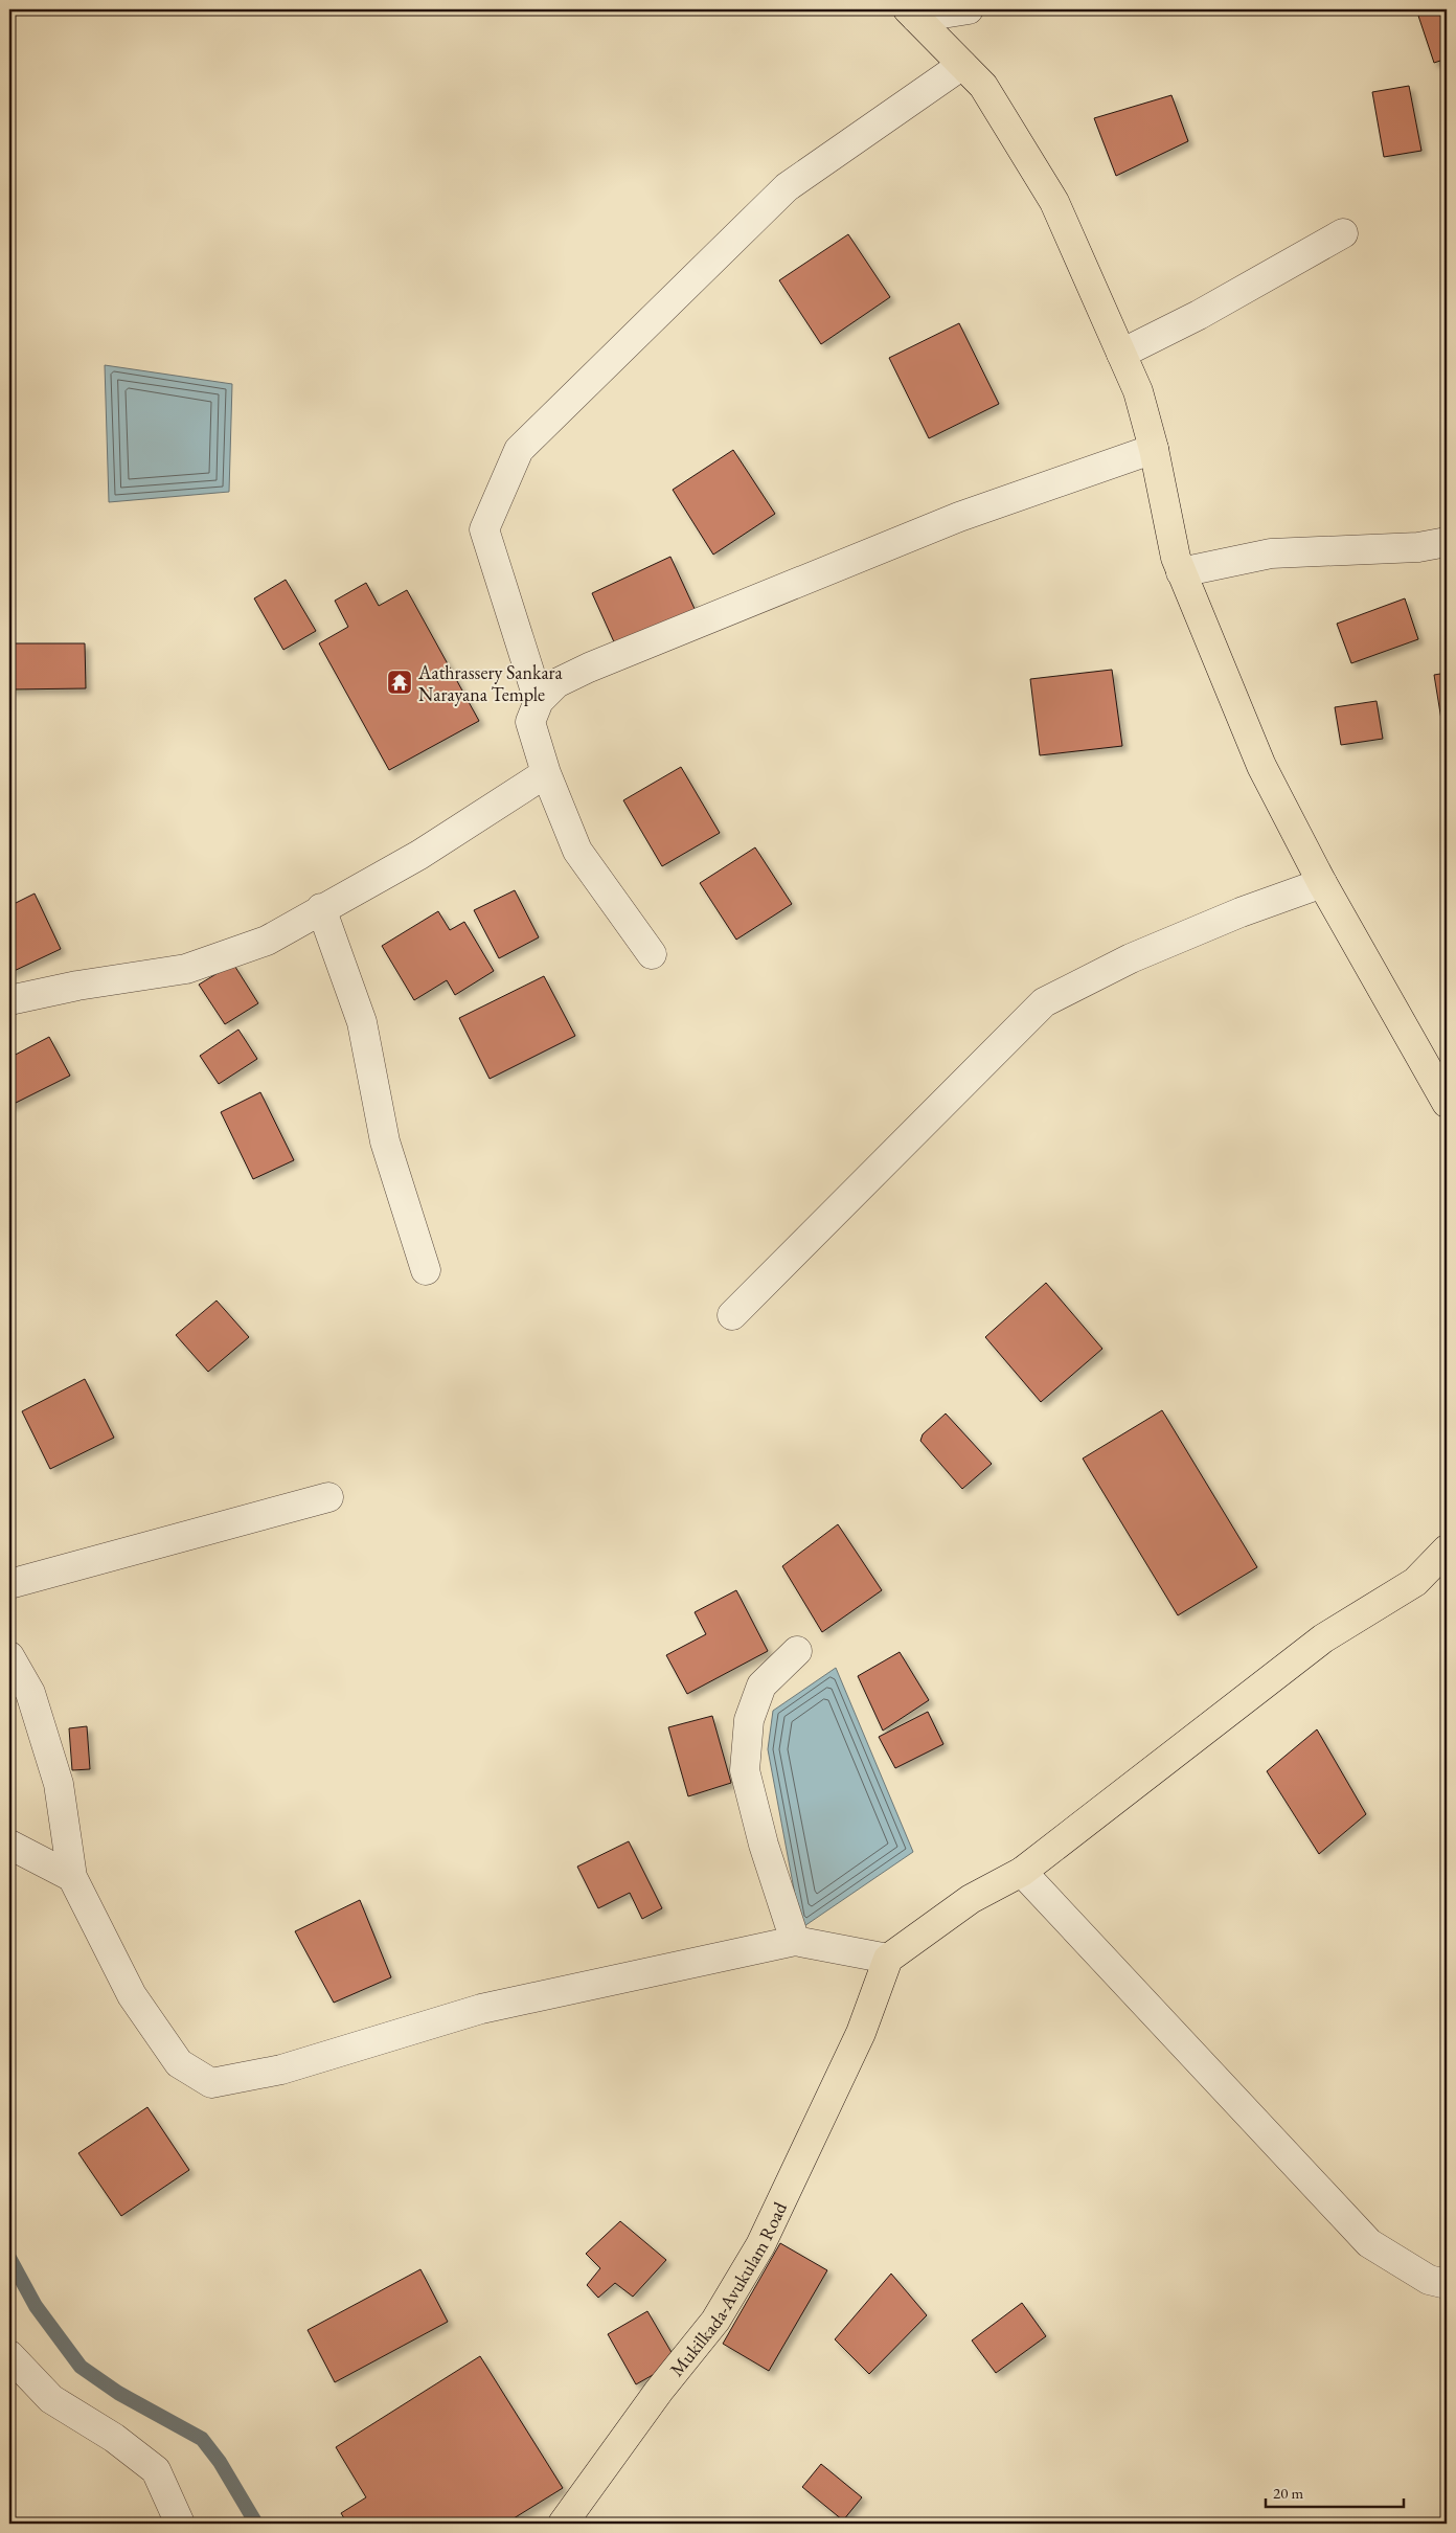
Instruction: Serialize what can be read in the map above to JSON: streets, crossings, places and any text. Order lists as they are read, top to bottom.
{
  "streets": {
    "main road": ["Mukilkada-Avukulam Road"]
  },
  "places": {
    "temple": ["Aathrassery Sankara Narayana Temple"]
  },
  "scale_bar": "20 m"
}
